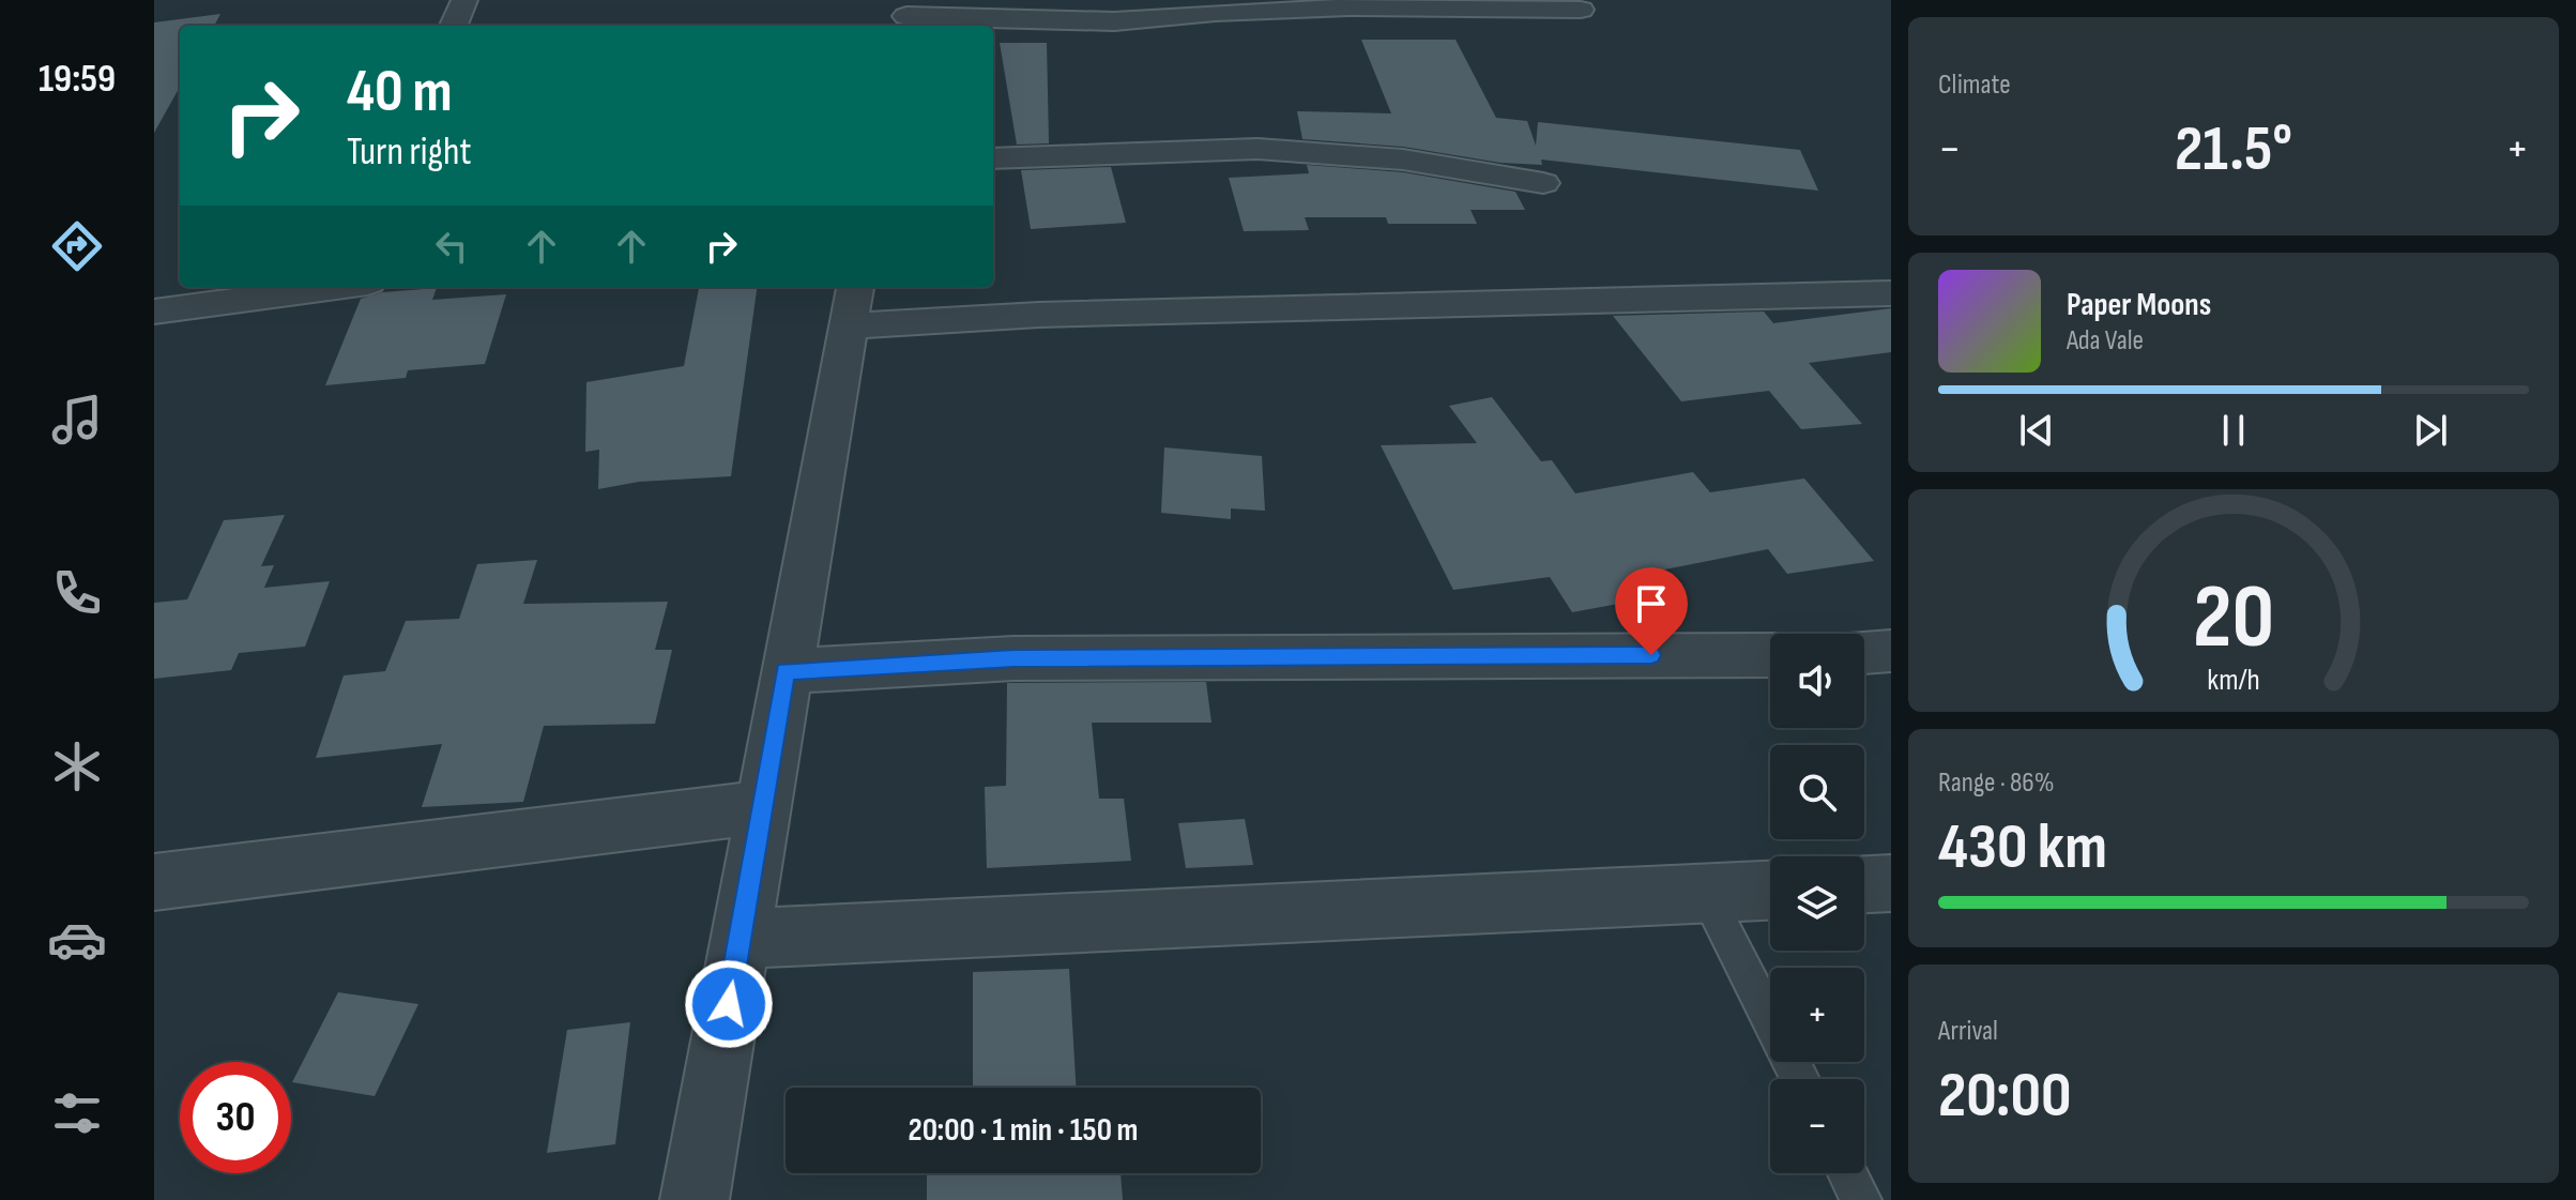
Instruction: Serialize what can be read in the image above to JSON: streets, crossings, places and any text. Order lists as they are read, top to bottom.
{
  "page": {
    "tabs": "19:59",
    "tile": [
      "Climate",
      ["Range · 86%", "430 km"],
      ["Arrival", "20:00"]
    ],
    "turn": ["40 m", "Turn right"],
    "heat": ["−", "21.5°", "+"],
    "song": ["Paper Moons", "Ada Vale"],
    "map_buttons": ["+", "−"],
    "limit": "30",
    "trip": "20:00 · 1 min · 150 m",
    "gauge": ["20", "km/h"]
  }
}
